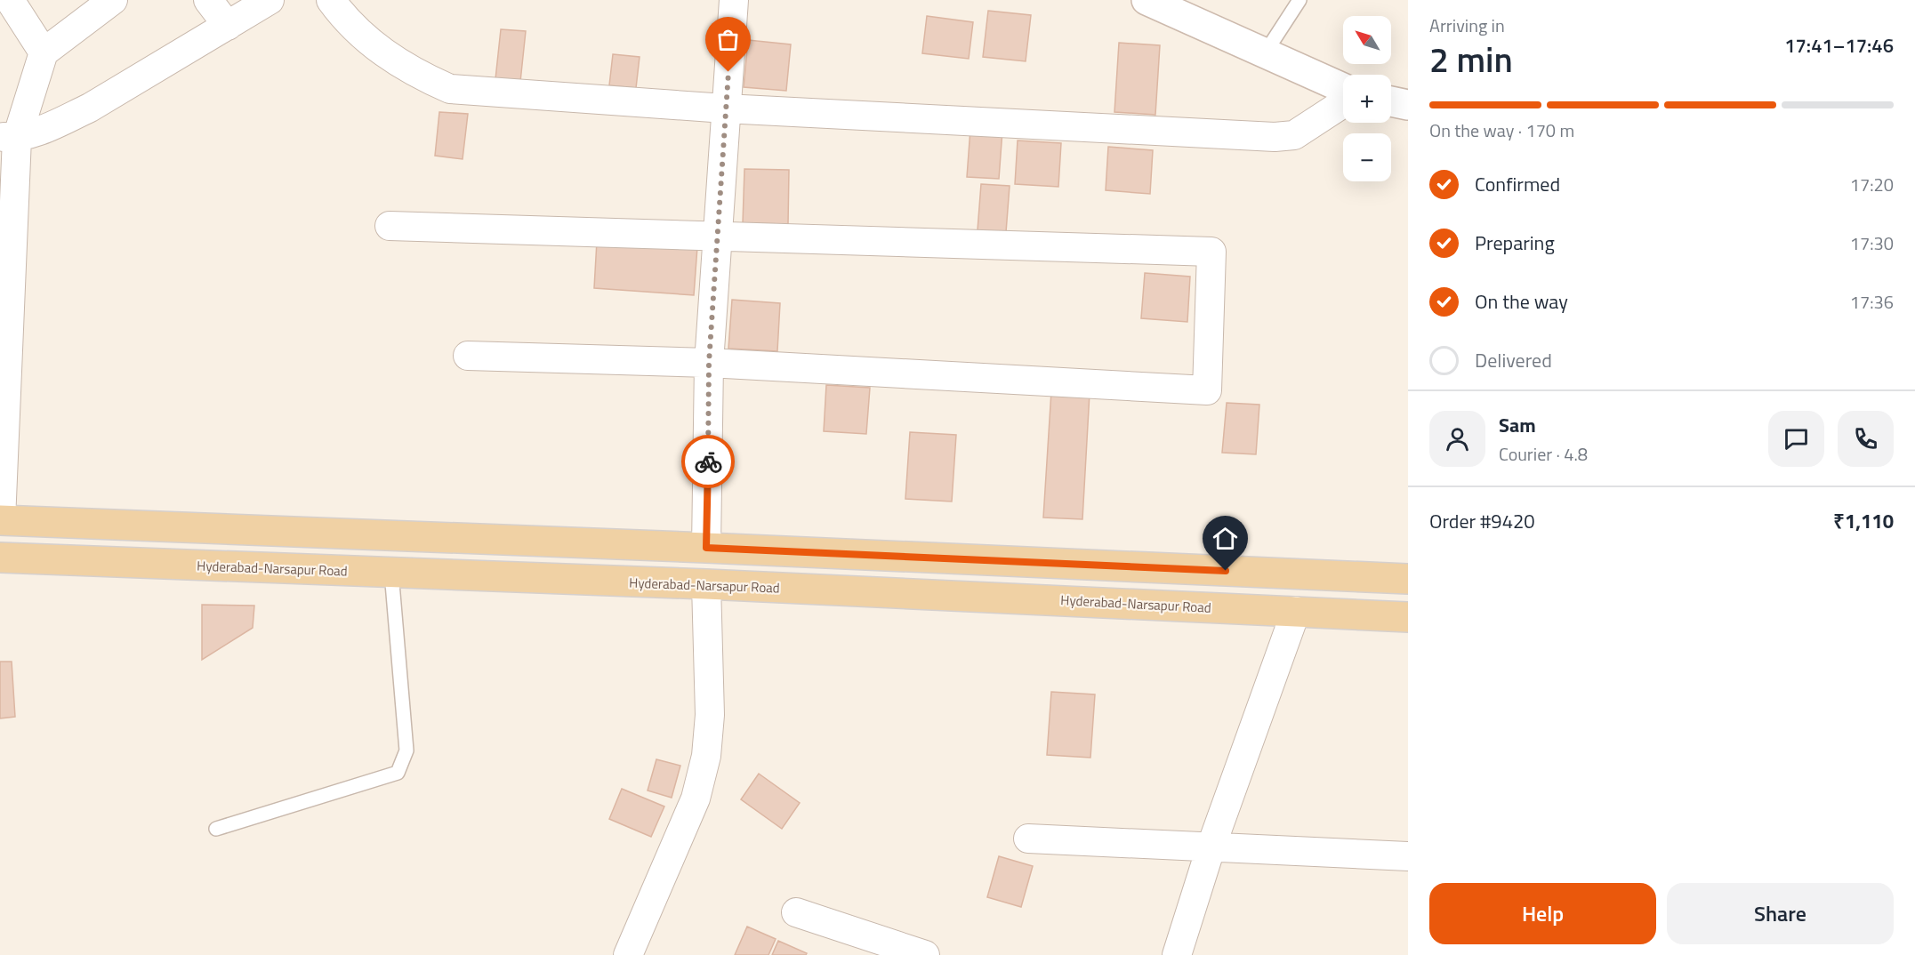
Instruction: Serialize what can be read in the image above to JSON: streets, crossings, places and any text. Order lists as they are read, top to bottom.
{
  "streets": {
    "main road": ["Hyderabad-Narsapur Road"]
  },
  "north": "top left",
  "page": {
    "heading": ["2 min", "Arriving in", "17:41–17:46"],
    "panel": [
      "Sam",
      "Courier · 4.8",
      "Order #9420",
      "₹1,110"
    ],
    "map_buttons": ["+", "−"],
    "bar": "On the way · 170 m",
    "list": [
      ["Confirmed", "17:20"],
      ["Preparing", "17:30"],
      ["On the way", "17:36"],
      "Delivered"
    ],
    "buttons": ["Help", "Share"]
  }
}
